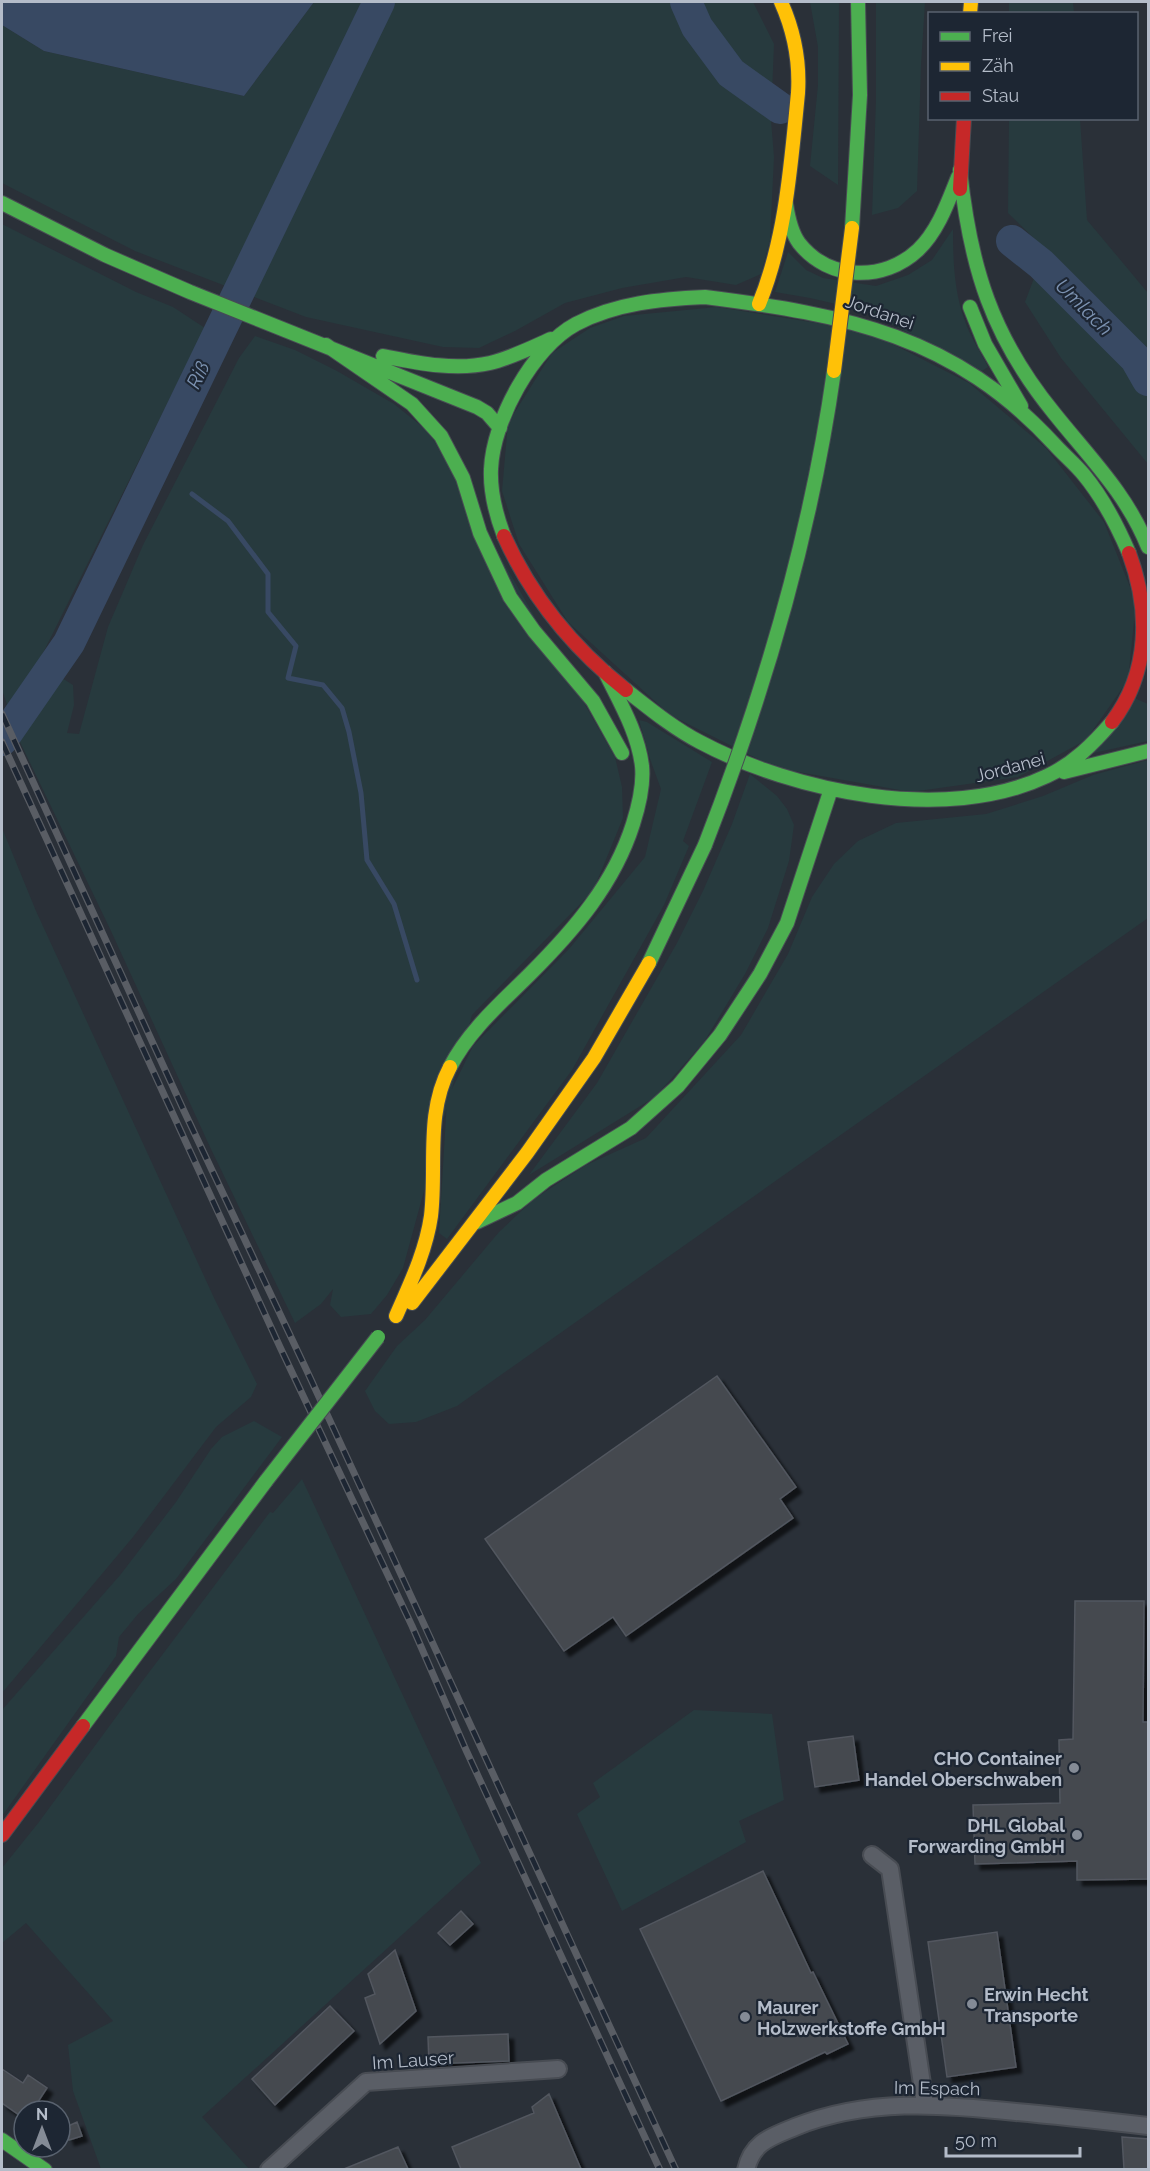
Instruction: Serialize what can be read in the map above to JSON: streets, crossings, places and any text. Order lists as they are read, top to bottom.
{
  "streets": {
    "main road": ["Jordanei"],
    "street": ["Im Lauser", "Im Espach"]
  },
  "water": ["Umlach", "Riß"],
  "places": [
    "CHO Container Handel Oberschwaben",
    "DHL Global Forwarding GmbH",
    "Erwin Hecht Transporte",
    "Maurer Holzwerkstoffe GmbH"
  ],
  "legend": ["Frei", "Zäh", "Stau"],
  "scale_bar": "50 m",
  "north": "top"
}
